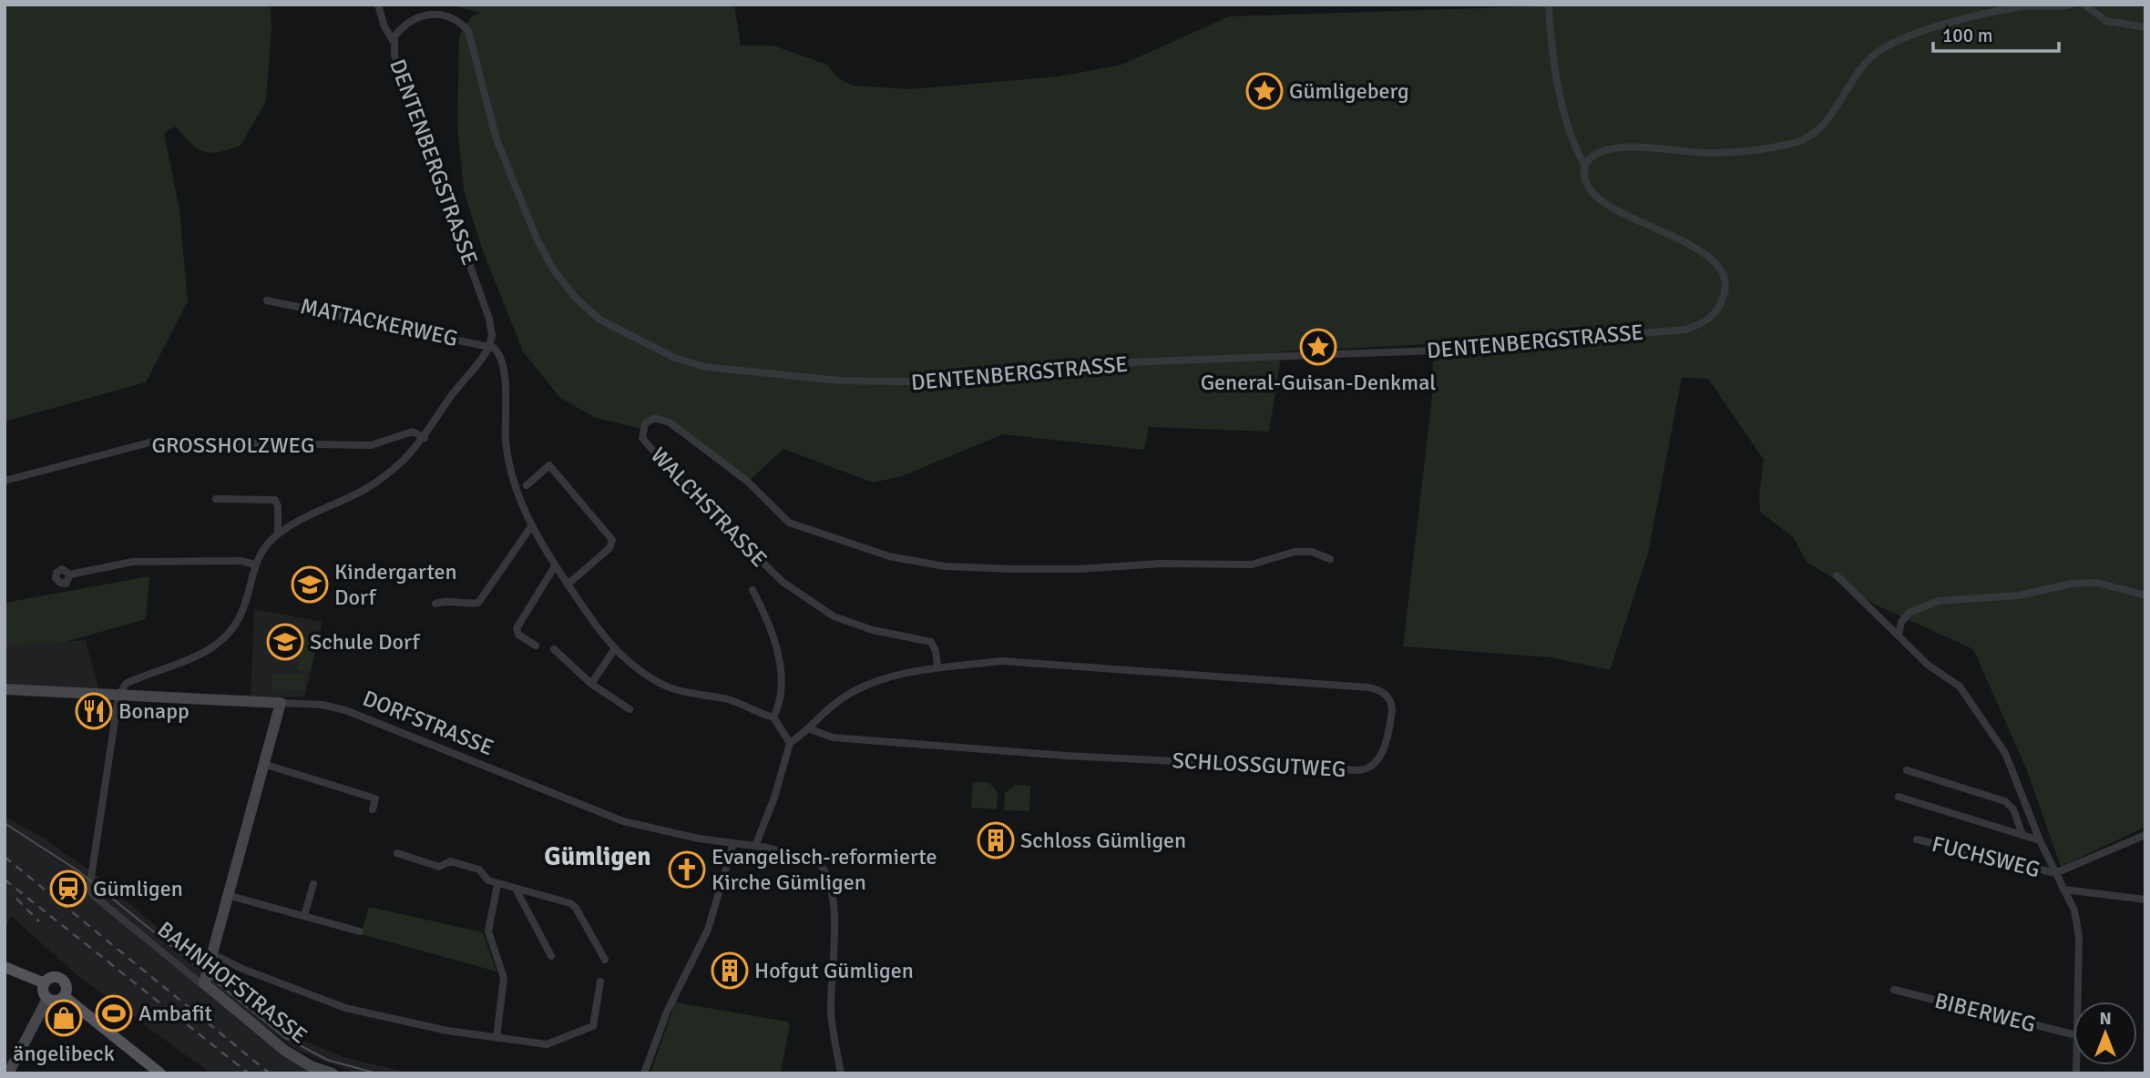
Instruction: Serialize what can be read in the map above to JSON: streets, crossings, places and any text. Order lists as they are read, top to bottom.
{
  "streets": {
    "street": [
      "DENTENBERGSTRASSE",
      "MATTACKERWEG",
      "GROSSHOLZWEG",
      "WALCHSTRASSE",
      "DORFSTRASSE",
      "SCHLOSSGUTWEG",
      "FUCHSWEG",
      "BAHNHOFSTRASSE",
      "BIBERWEG"
    ]
  },
  "crossings": [
    ["DENTENBERGSTRASSE", "MATTACKERWEG"],
    ["WALCHSTRASSE", "SCHLOSSGUTWEG"],
    ["DORFSTRASSE", "BAHNHOFSTRASSE"]
  ],
  "districts": ["Gümligen"],
  "places": {
    "place": ["Gümligeberg", "General-Guisan-Denkmal"],
    "school or university": ["Kindergarten Dorf", "Schule Dorf"],
    "restaurant": ["Bonapp"],
    "building": ["Schloss Gümligen", "Hofgut Gümligen"],
    "church": ["Evangelisch-reformierte Kirche Gümligen"],
    "station": ["Gümligen"],
    "sports": ["Ambafit"],
    "shop": ["ängelibeck"]
  },
  "scale_bar": "100 m",
  "north": "top"
}
